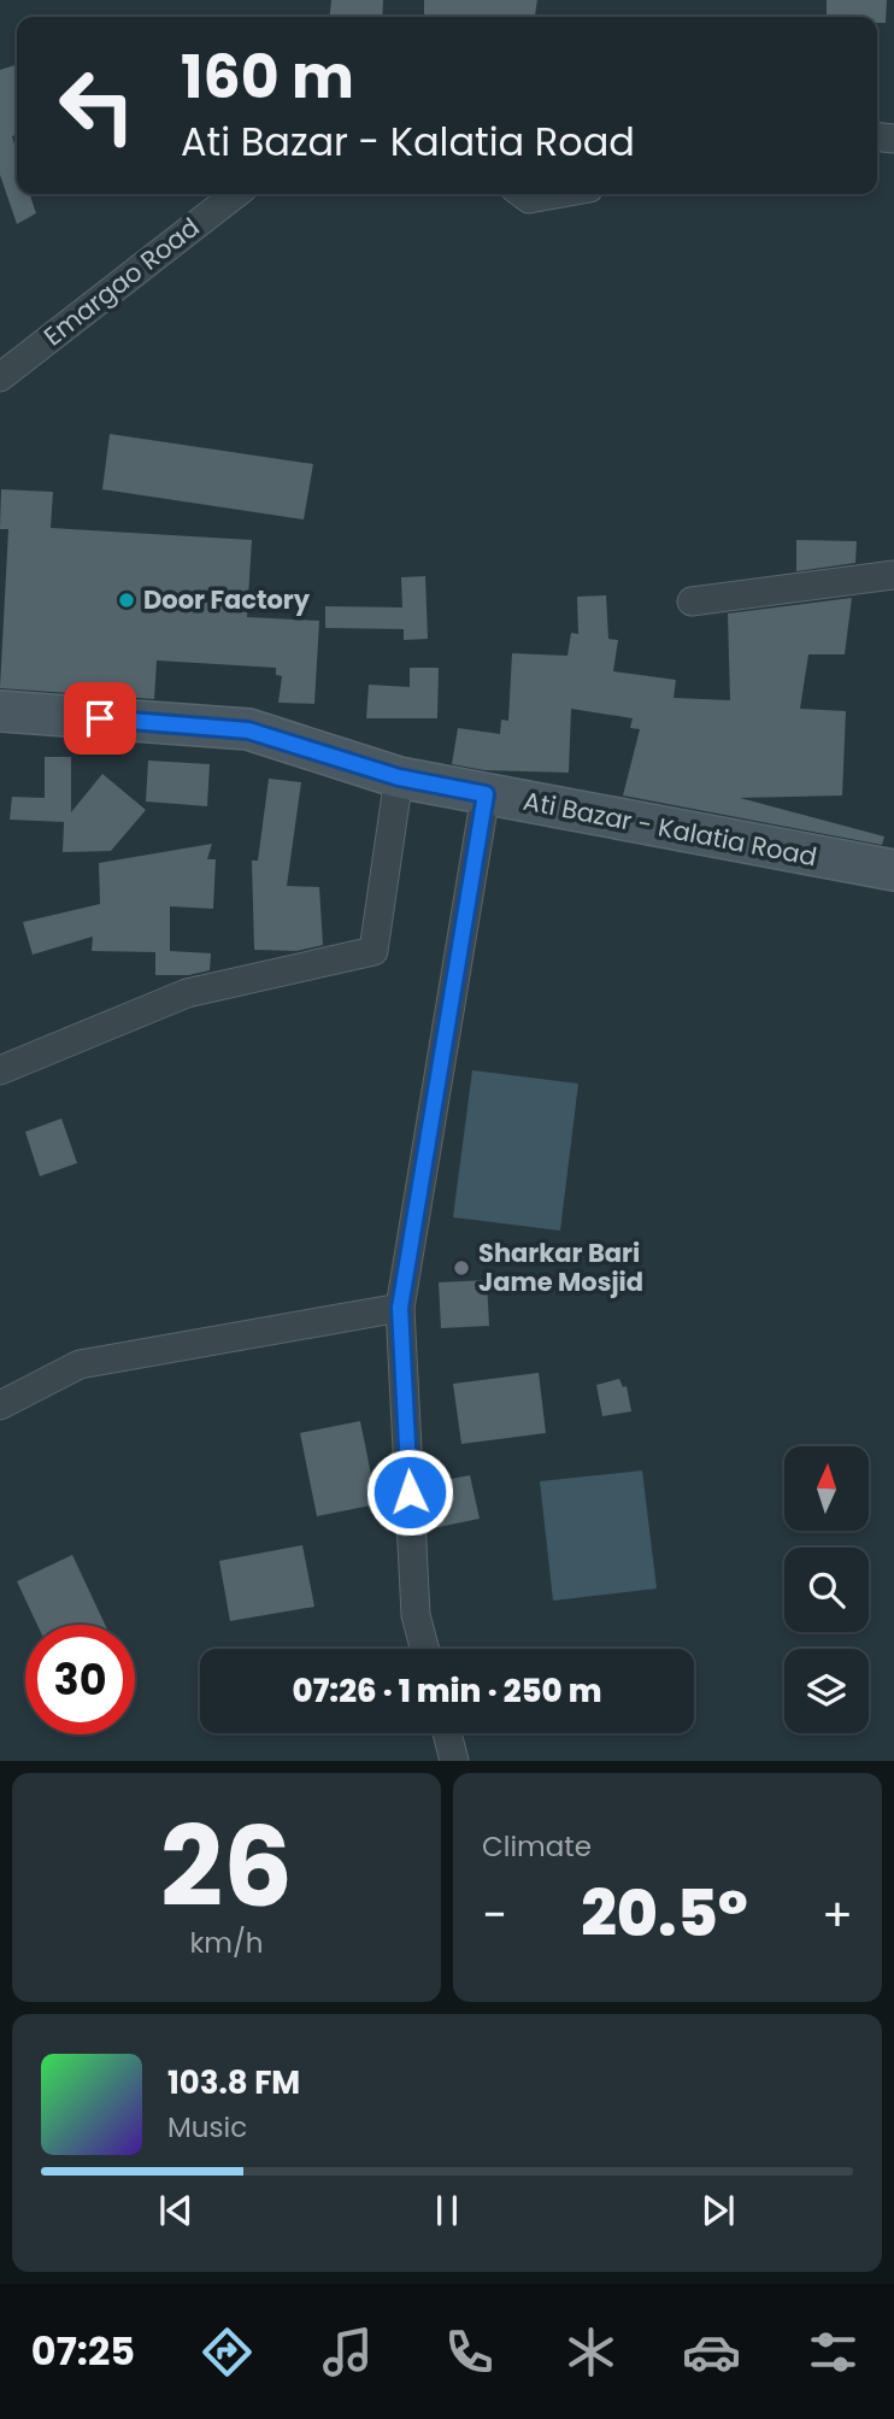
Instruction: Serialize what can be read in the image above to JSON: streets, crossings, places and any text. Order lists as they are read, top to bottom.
{
  "streets": {
    "main road": ["Ati Bazar - Kalatia Road"],
    "street": ["Emargao Road"]
  },
  "places": ["Door Factory", "Sharkar Bari Jame Mosjid"],
  "north": "top",
  "page": {
    "turn": ["160 m", "Ati Bazar - Kalatia Road"],
    "limit": "30",
    "trip": "07:26 · 1 min · 250 m",
    "tile": [
      ["26", "km/h"],
      "Climate"
    ],
    "heat": ["−", "20.5°", "+"],
    "song": ["103.8 FM", "Music"],
    "tabs": "07:25"
  }
}
